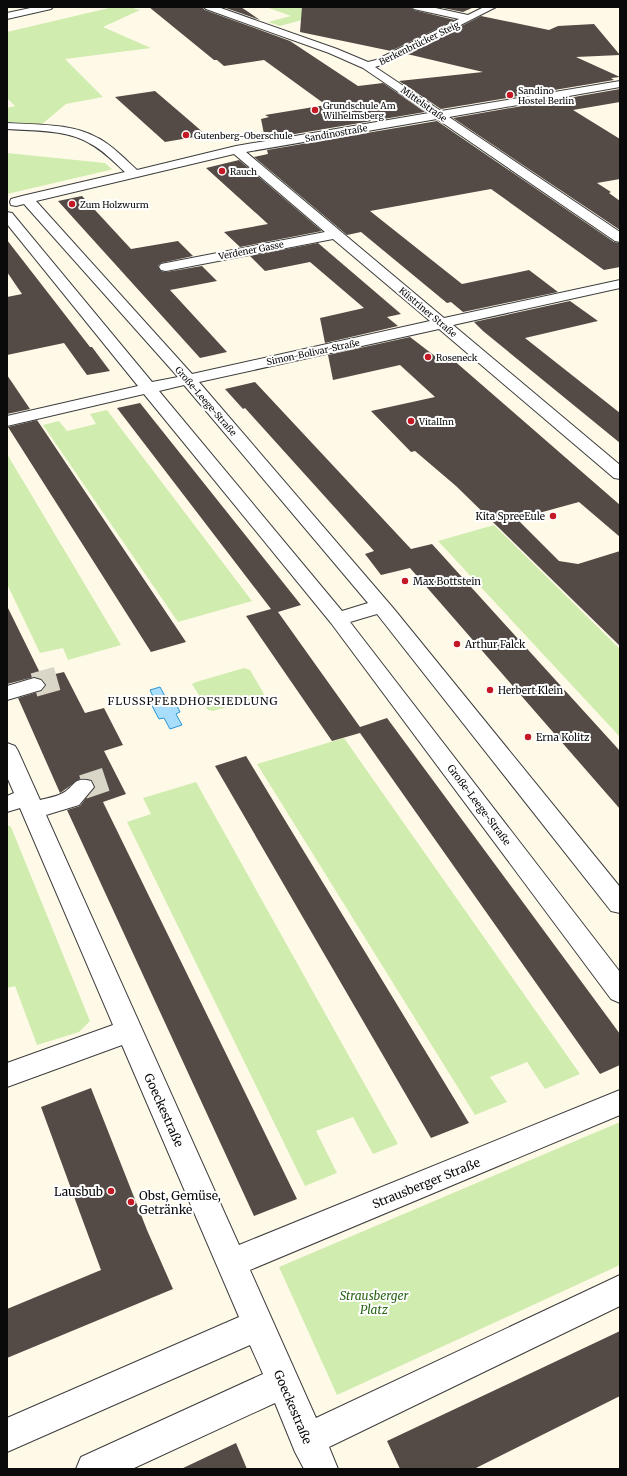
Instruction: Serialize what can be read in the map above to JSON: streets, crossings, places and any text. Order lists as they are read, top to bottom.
{
  "streets": {
    "street": [
      "Berkenbrücker Steig",
      "Mittelstraße",
      "Sandinostraße",
      "Verdener Gasse",
      "Küstriner Straße",
      "Simon-Bolivar-Straße",
      "Große-Leege-Straße",
      "Goeckestraße",
      "Strausberger Straße"
    ]
  },
  "crossings": [
    ["Berkenbrücker Steig", "Mittelstraße"],
    ["Mittelstraße", "Sandinostraße"],
    ["Sandinostraße", "Küstriner Straße"],
    ["Sandinostraße", "Große-Leege-Straße"],
    ["Verdener Gasse", "Küstriner Straße"],
    ["Küstriner Straße", "Simon-Bolivar-Straße"],
    ["Simon-Bolivar-Straße", "Große-Leege-Straße"],
    ["Goeckestraße", "Strausberger Straße"]
  ],
  "districts": ["FLUSSPFERDHOFSIEDLUNG"],
  "parks": ["Strausberger Platz"],
  "places": [
    "Sandino Hostel Berlin",
    "Grundschule Am Wilhelmsberg",
    "Gutenberg-Oberschule",
    "Rauch",
    "Zum Holzwurm",
    "Roseneck",
    "VitalInn",
    "Kita SpreeEule",
    "Max Bottstein",
    "Arthur Falck",
    "Herbert Klein",
    "Erna Kolitz",
    "Lausbub",
    "Obst, Gemüse, Getränke"
  ]
}
